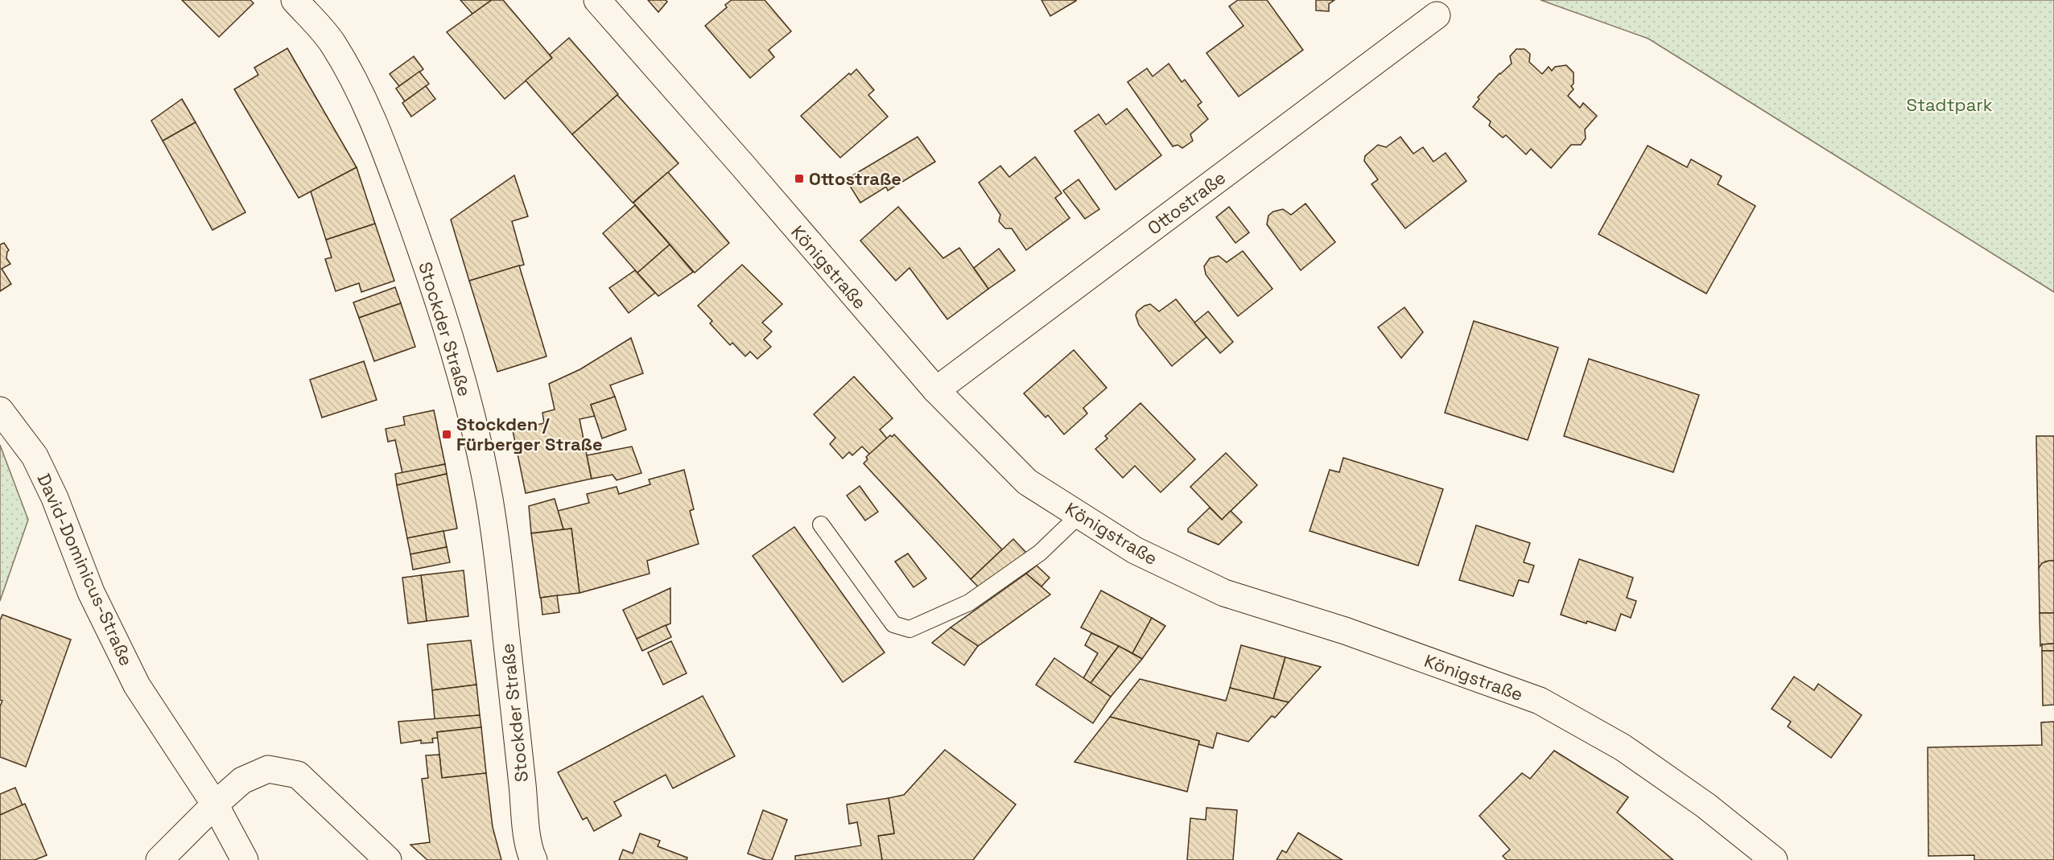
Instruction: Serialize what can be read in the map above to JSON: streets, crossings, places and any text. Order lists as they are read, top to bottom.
{
  "streets": {
    "street": [
      "Ottostraße",
      "Königstraße",
      "Stockder Straße",
      "David-Dominicus-Straße"
    ]
  },
  "crossings": [
    ["Ottostraße", "Königstraße"]
  ],
  "parks": ["Stadtpark"],
  "places": {
    "transit": ["Ottostraße", "Stockden / Fürberger Straße"]
  }
}
